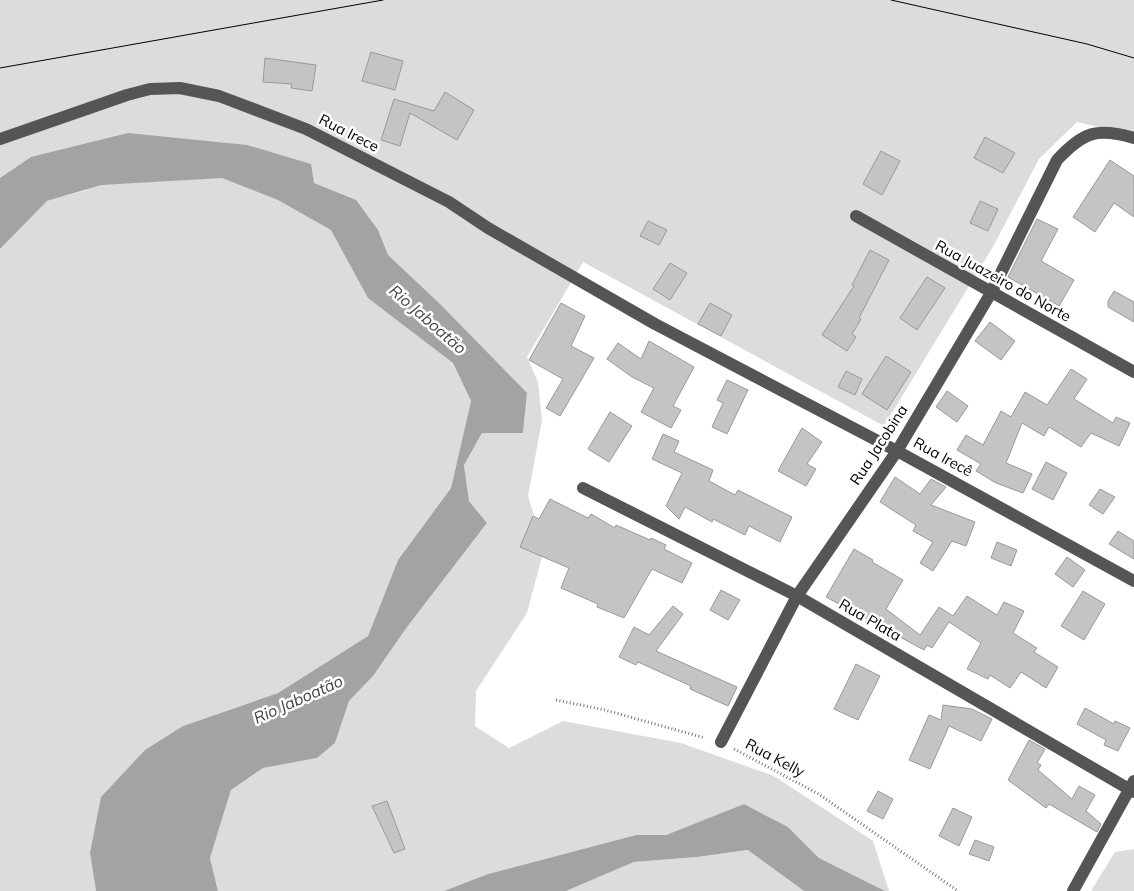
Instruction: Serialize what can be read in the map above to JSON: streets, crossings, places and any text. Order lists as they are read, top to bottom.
{
  "streets": {
    "street": [
      "Rua Irece",
      "Rua Juazeiro do Norte",
      "Rua Jacobina",
      "Rua Irecê",
      "Rua Plata"
    ],
    "path": ["Rua Kelly"]
  },
  "crossings": [
    ["Rua Irece", "Rua Irecê"],
    ["Rua Juazeiro do Norte", "Rua Jacobina"],
    ["Rua Jacobina", "Rua Irecê"],
    ["Rua Jacobina", "Rua Plata"],
    ["Rua Jacobina", "Rua Kelly"]
  ],
  "water": ["Rio Jaboatão"]
}
